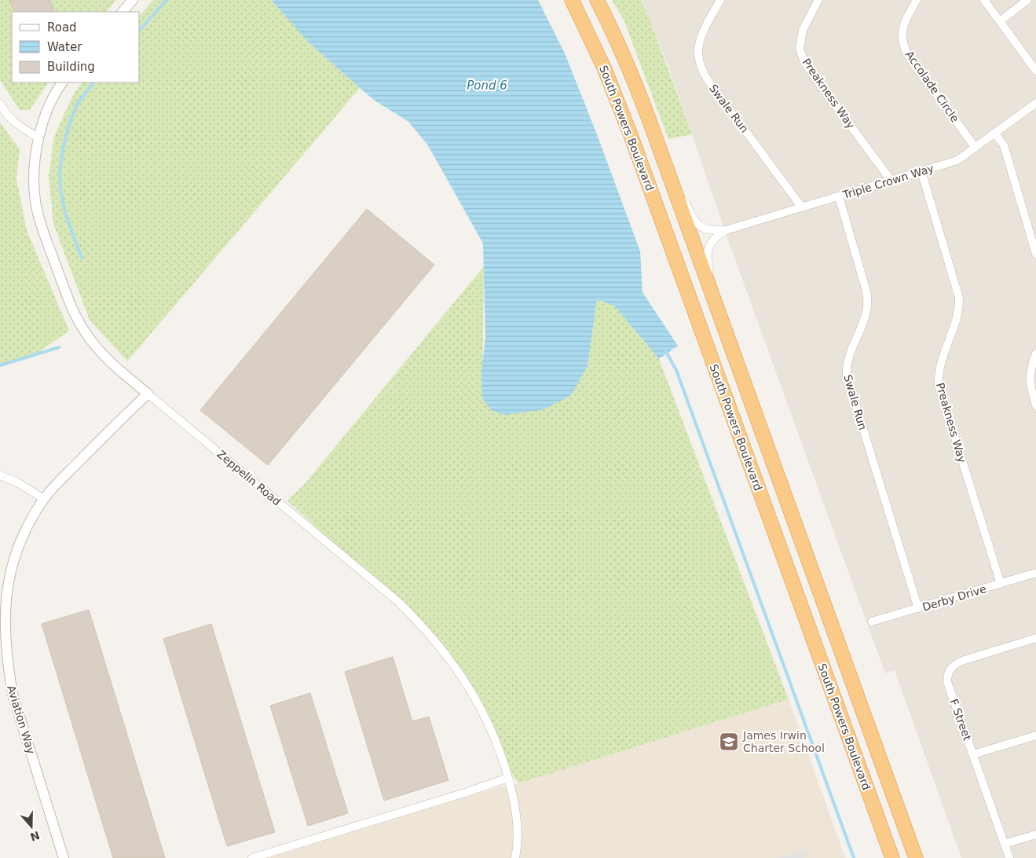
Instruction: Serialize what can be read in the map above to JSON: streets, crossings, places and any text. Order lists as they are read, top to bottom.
{
  "streets": {
    "highway": ["South Powers Boulevard"],
    "street": [
      "Accolade Circle",
      "Preakness Way",
      "Swale Run",
      "Triple Crown Way",
      "Zeppelin Road",
      "Derby Drive",
      "Aviation Way",
      "F Street"
    ]
  },
  "crossings": [
    ["Accolade Circle", "Triple Crown Way"],
    ["Preakness Way", "Triple Crown Way"],
    ["Preakness Way", "Derby Drive"],
    ["Swale Run", "Triple Crown Way"],
    ["Swale Run", "Derby Drive"],
    ["South Powers Boulevard", "Triple Crown Way"],
    ["Zeppelin Road", "Aviation Way"]
  ],
  "water": ["Pond 6"],
  "places": {
    "school or university": ["James Irwin Charter School"]
  },
  "legend": ["Road", "Water", "Building"],
  "north": "bottom"
}
